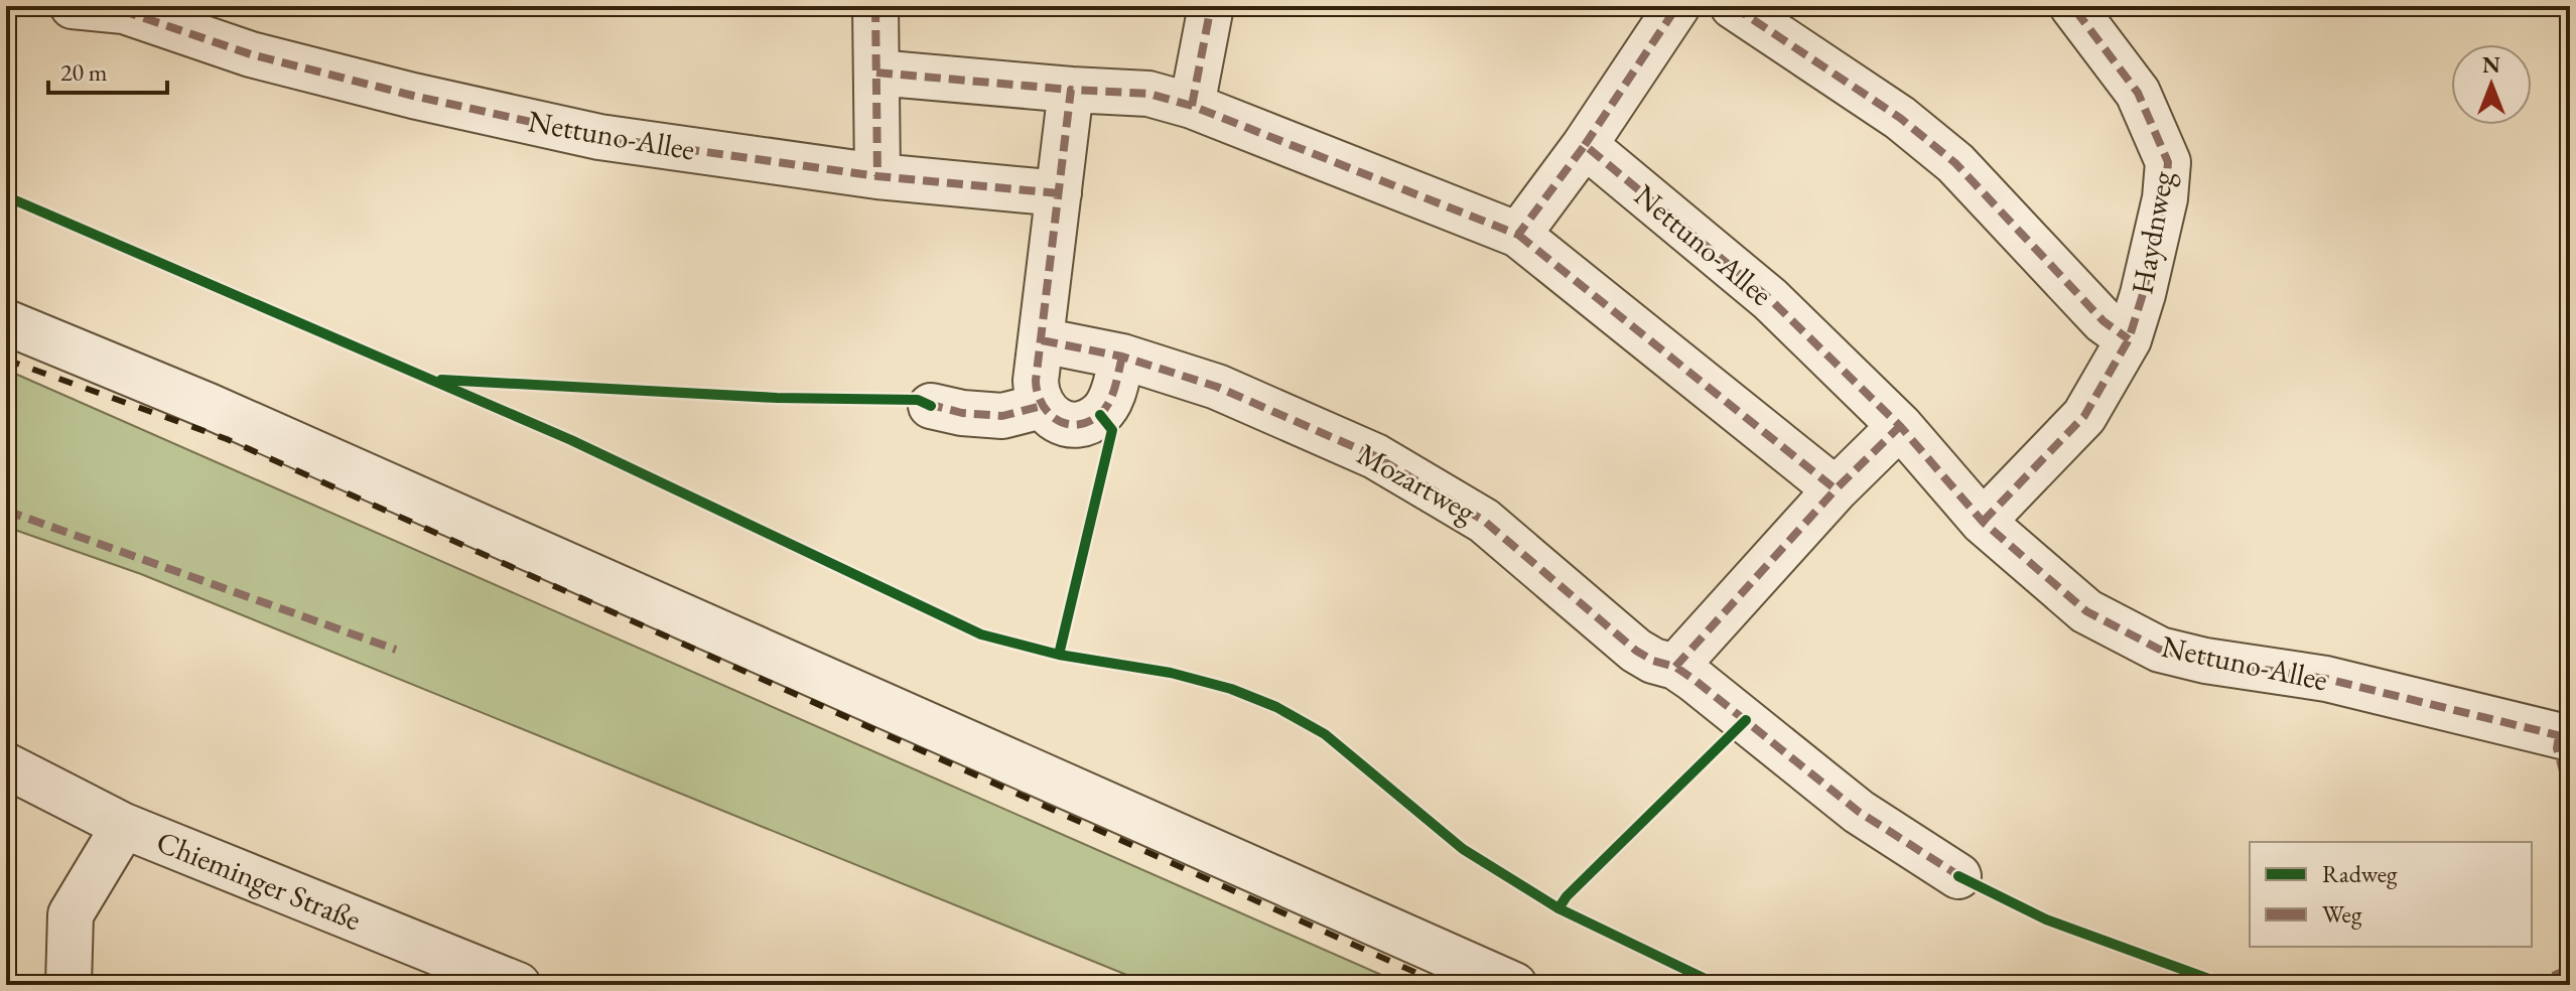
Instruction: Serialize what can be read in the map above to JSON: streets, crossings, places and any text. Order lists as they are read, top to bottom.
{
  "streets": {
    "street": [
      "Nettuno-Allee",
      "Haydnweg",
      "Mozartweg",
      "Chieminger Straße"
    ]
  },
  "crossings": [
    ["Nettuno-Allee", "Haydnweg"]
  ],
  "legend": ["Radweg", "Weg"],
  "scale_bar": "20 m",
  "north": "top"
}
